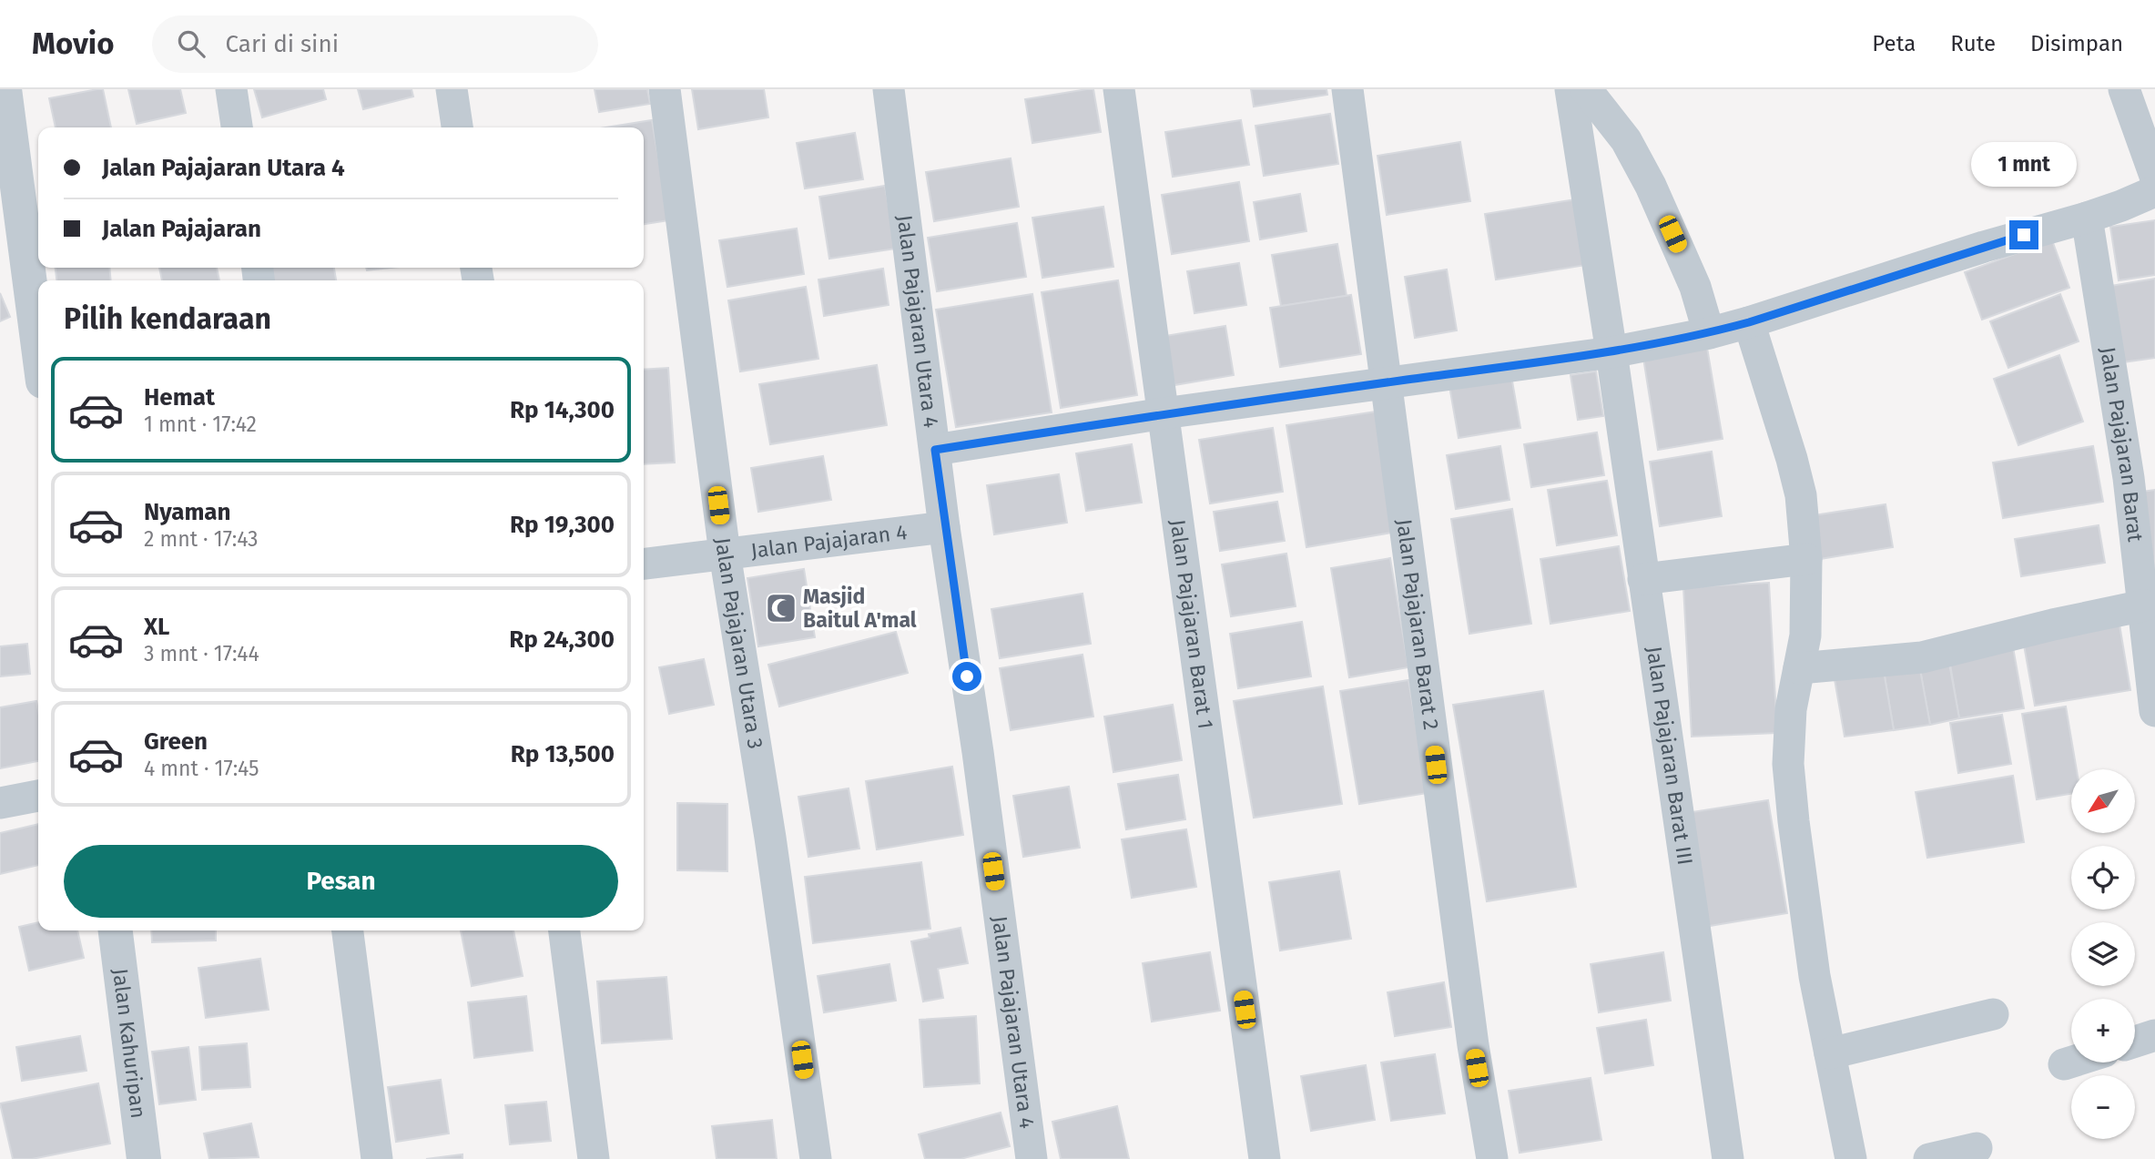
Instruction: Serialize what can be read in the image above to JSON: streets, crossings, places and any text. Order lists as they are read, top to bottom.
{
  "streets": {
    "street": [
      "Jalan Pajajaran Utara 4",
      "Jalan Pajajaran Barat",
      "Jalan Pajajaran 4",
      "Jalan Pajajaran Barat 1",
      "Jalan Pajajaran Barat 2",
      "Jalan Pajajaran Utara 3",
      "Jalan Pajajaran Barat III",
      "Jalan Kahuripan"
    ]
  },
  "crossings": [
    ["Jalan Pajajaran Utara 4", "Jalan Pajajaran 4"],
    ["Jalan Pajajaran 4", "Jalan Pajajaran Utara 3"]
  ],
  "places": {
    "mosque": ["Masjid Baitul A'mal"]
  },
  "north": "bottom left",
  "page": {
    "header": "Movio",
    "search": "Cari di sini",
    "nav": ["Peta", "Rute", "Disimpan"],
    "banner": ["Jalan Pajajaran Utara 4", "Jalan Pajajaran"],
    "bubble": "1 mnt",
    "heading": "Pilih kendaraan",
    "list": [
      {
        "name": "Hemat",
        "note": "1 mnt · 17:42",
        "value": "Rp 14,300"
      },
      {
        "name": "Nyaman",
        "note": "2 mnt · 17:43",
        "value": "Rp 19,300"
      },
      {
        "name": "XL",
        "note": "3 mnt · 17:44",
        "value": "Rp 24,300"
      },
      {
        "name": "Green",
        "note": "4 mnt · 17:45",
        "value": "Rp 13,500"
      }
    ],
    "map_buttons": ["+", "−"],
    "buttons": "Pesan"
  }
}
